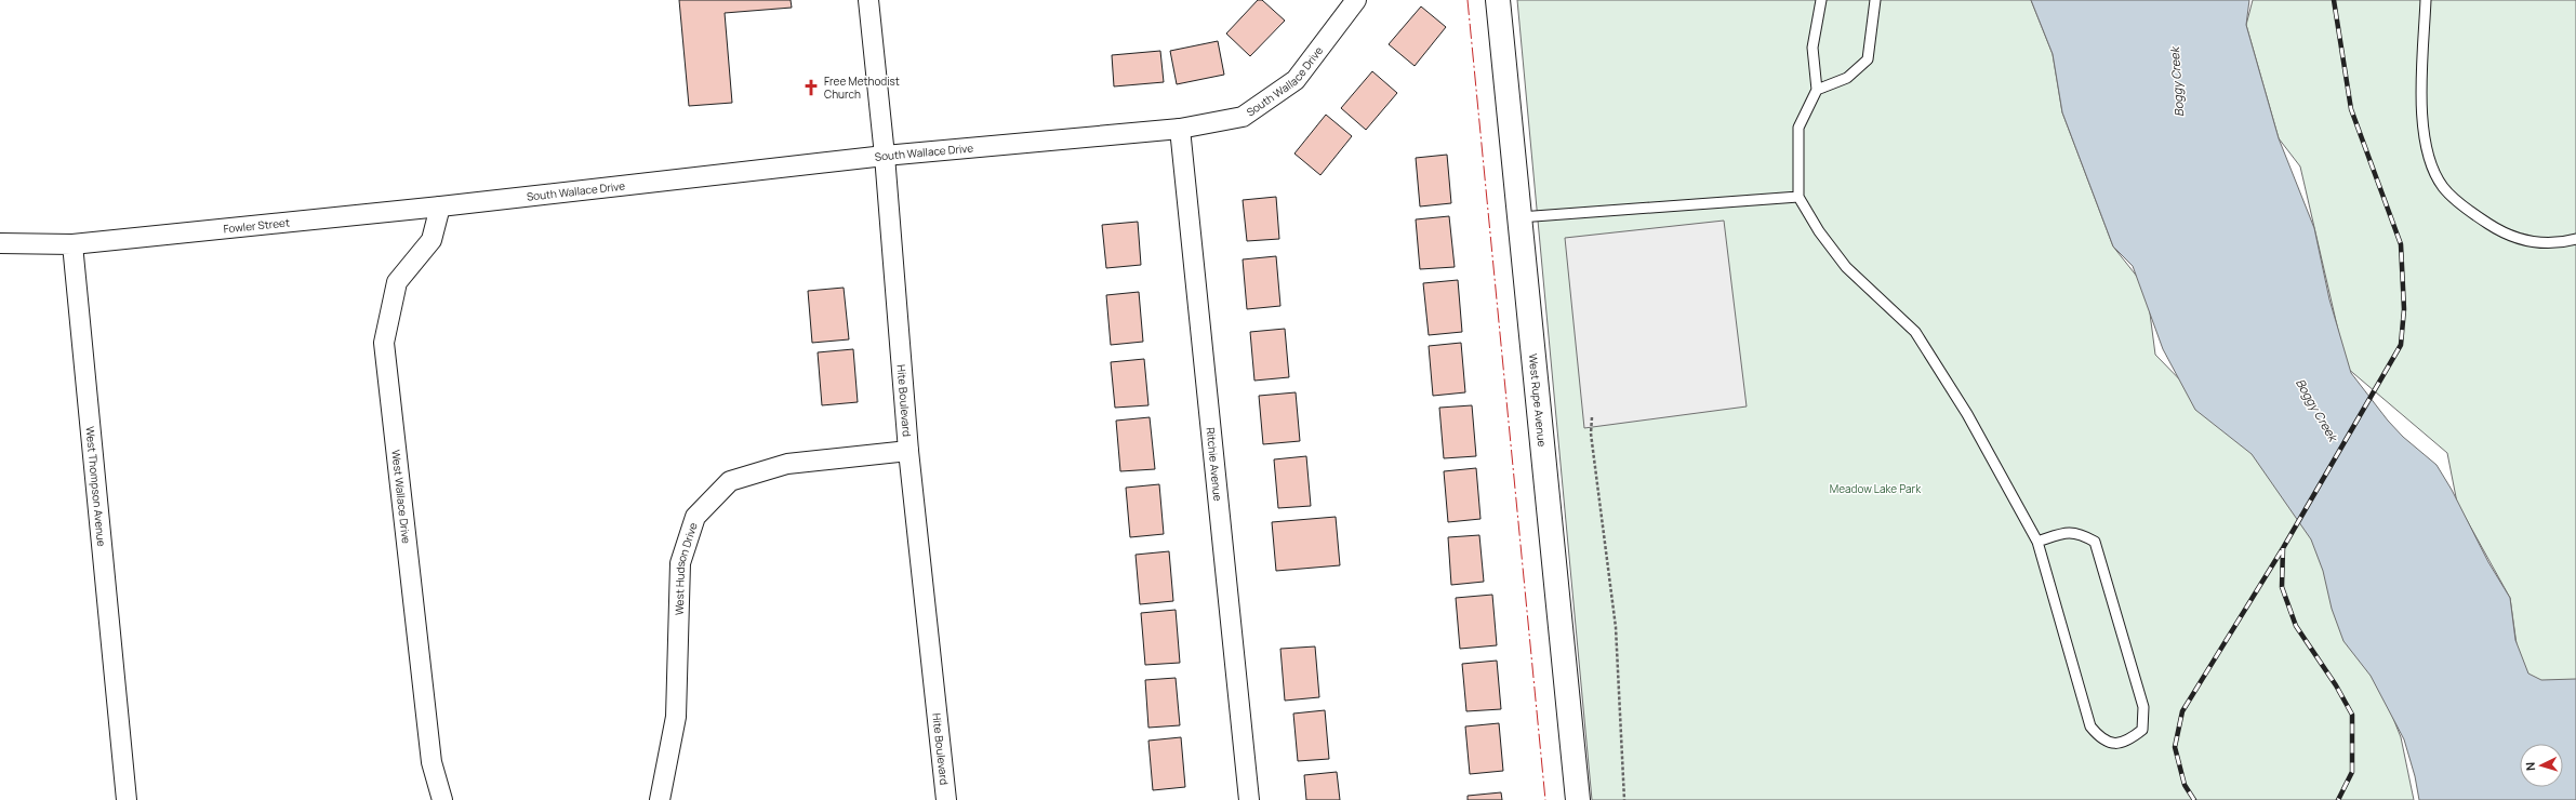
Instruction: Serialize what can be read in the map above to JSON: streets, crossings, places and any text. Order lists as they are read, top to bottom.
{
  "streets": {
    "street": [
      "South Wallace Drive",
      "Fowler Street",
      "Hite Boulevard",
      "West Rupe Avenue",
      "Ritchie Avenue",
      "West Thompson Avenue",
      "West Wallace Drive",
      "West Hudson Drive"
    ]
  },
  "crossings": [
    ["South Wallace Drive", "Fowler Street"],
    ["South Wallace Drive", "Hite Boulevard"],
    ["South Wallace Drive", "Ritchie Avenue"],
    ["South Wallace Drive", "West Wallace Drive"],
    ["Fowler Street", "West Thompson Avenue"],
    ["Fowler Street", "West Wallace Drive"],
    ["Hite Boulevard", "West Hudson Drive"]
  ],
  "water": ["Boggy Creek"],
  "parks": ["Meadow Lake Park"],
  "places": {
    "church": ["Free Methodist Church"]
  },
  "north": "left"
}
